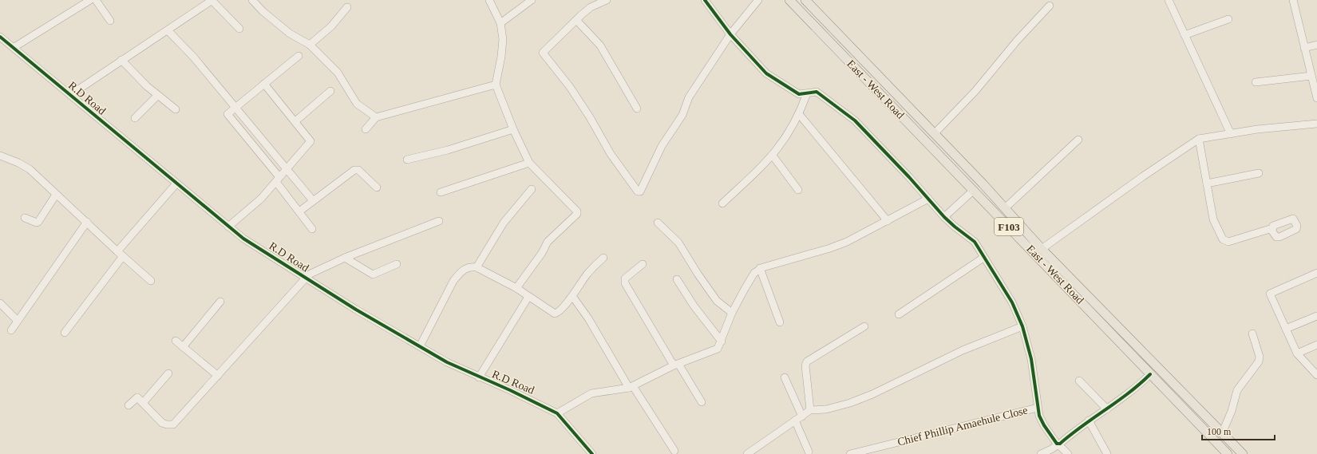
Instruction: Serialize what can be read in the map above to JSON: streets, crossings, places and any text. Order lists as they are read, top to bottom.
{
  "streets": {
    "main road": ["East - West Road", "F103"],
    "street": ["R.D Road", "Chief Phillip Amaehule Close"]
  },
  "scale_bar": "100 m"
}
